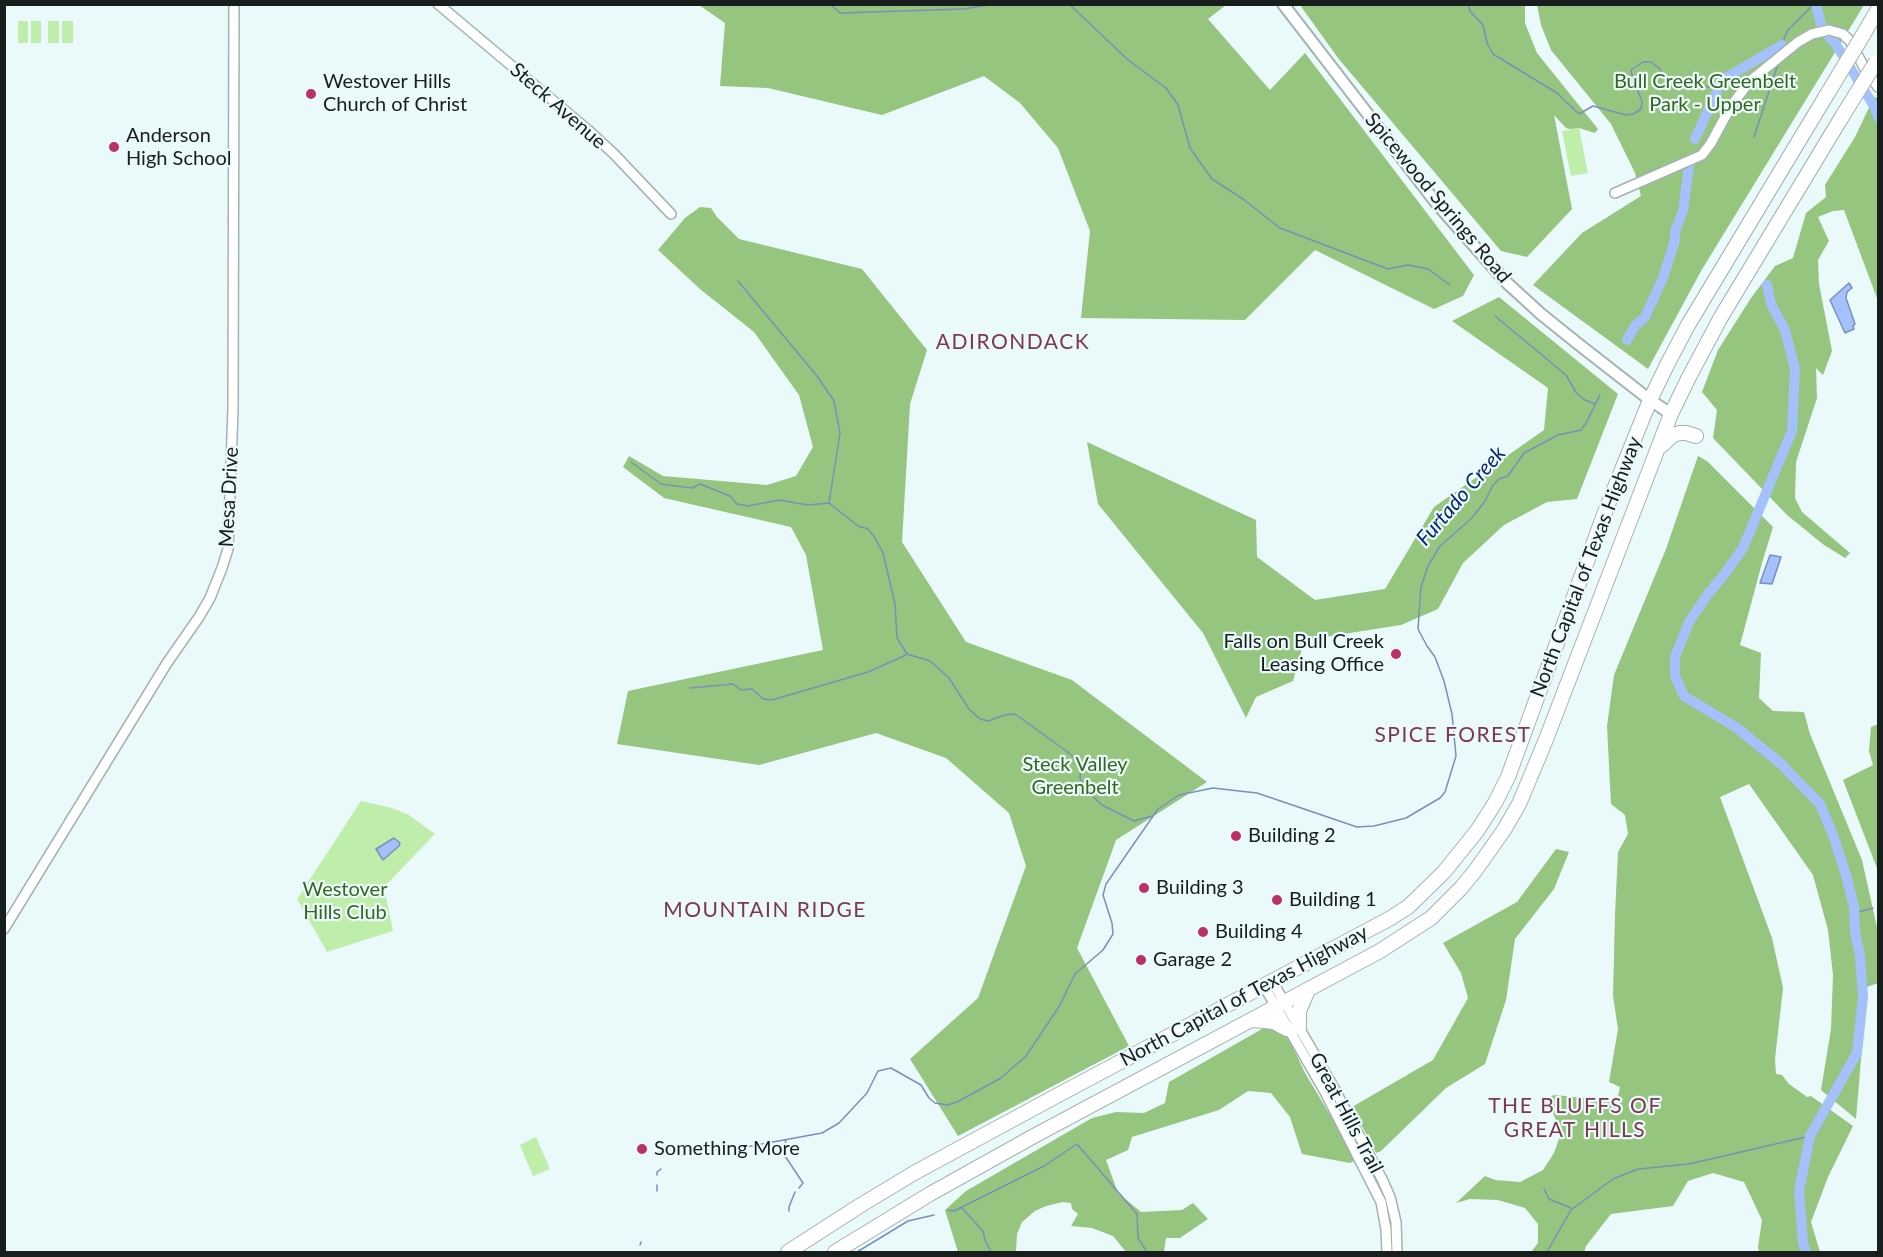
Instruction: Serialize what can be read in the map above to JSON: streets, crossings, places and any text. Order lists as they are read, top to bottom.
{
  "streets": {
    "highway": ["North Capital of Texas Highway"],
    "main road": ["Spicewood Springs Road"],
    "street": ["Steck Avenue", "Mesa Drive", "Great Hills Trail"]
  },
  "crossings": [
    ["Spicewood Springs Road", "North Capital of Texas Highway"],
    ["North Capital of Texas Highway", "Great Hills Trail"]
  ],
  "districts": [
    "ADIRONDACK",
    "SPICE FOREST",
    "MOUNTAIN RIDGE",
    "THE BLUFFS OF GREAT HILLS"
  ],
  "water": ["Furtado Creek"],
  "parks": ["Bull Creek Greenbelt Park - Upper", "Steck Valley Greenbelt", "Westover Hills Club"],
  "places": [
    "Westover Hills Church of Christ",
    "Anderson High School",
    "Falls on Bull Creek Leasing Office",
    "Building 2",
    "Building 3",
    "Building 1",
    "Building 4",
    "Garage 2",
    "Something More"
  ]
}
